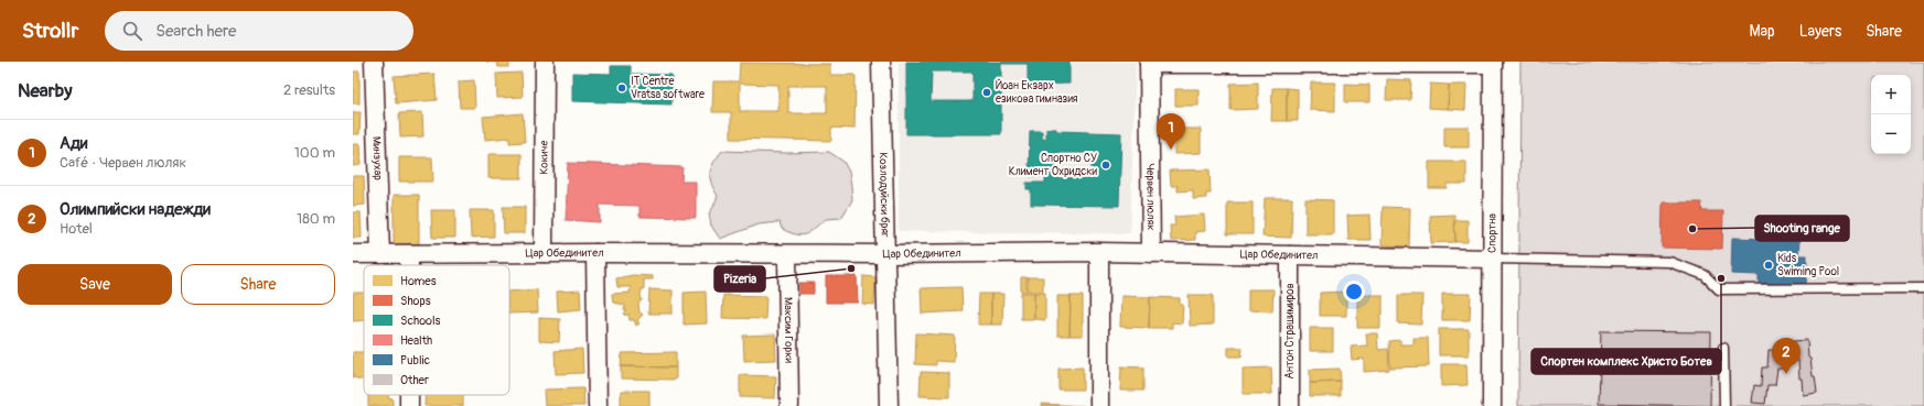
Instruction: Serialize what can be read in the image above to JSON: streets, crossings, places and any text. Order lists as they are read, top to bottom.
{
  "streets": {
    "street": [
      "Кокиче",
      "Минзухар",
      "Козлодуйски бряг",
      "Червен люляк",
      "Спортна",
      "Цар Обединител",
      "Максим Горки",
      "Антон Страшимиров"
    ]
  },
  "crossings": [
    ["Кокиче", "Цар Обединител"],
    ["Минзухар", "Цар Обединител"],
    ["Козлодуйски бряг", "Цар Обединител"],
    ["Червен люляк", "Цар Обединител"],
    ["Спортна", "Цар Обединител"],
    ["Цар Обединител", "Максим Горки"],
    ["Цар Обединител", "Антон Страшимиров"]
  ],
  "places": [
    "IT Centre Vratsa software",
    "Йоан Екзарх езикова гимназия",
    "Спортно СУ Климент Охридски",
    "Shooting range",
    "Kids Swiming Pool",
    "Pizeria",
    "Спортен комплекс Христо Ботев"
  ],
  "legend": [
    "Homes",
    "Shops",
    "Schools",
    "Health",
    "Public",
    "Other"
  ],
  "page": {
    "header": "Strollr",
    "search": "Search here",
    "nav": ["Map", "Layers", "Share"],
    "heading": ["Nearby", "2 results"],
    "map_buttons": ["+", "−"],
    "pins": ["1", "2"],
    "list": [
      {
        "mark": "1",
        "name": "Ади",
        "note": "Café · Червен люляк",
        "value": "100 m"
      },
      {
        "mark": "2",
        "name": "Олимпийски надежди",
        "note": "Hotel",
        "value": "180 m"
      }
    ],
    "buttons": ["Save", "Share"]
  }
}
